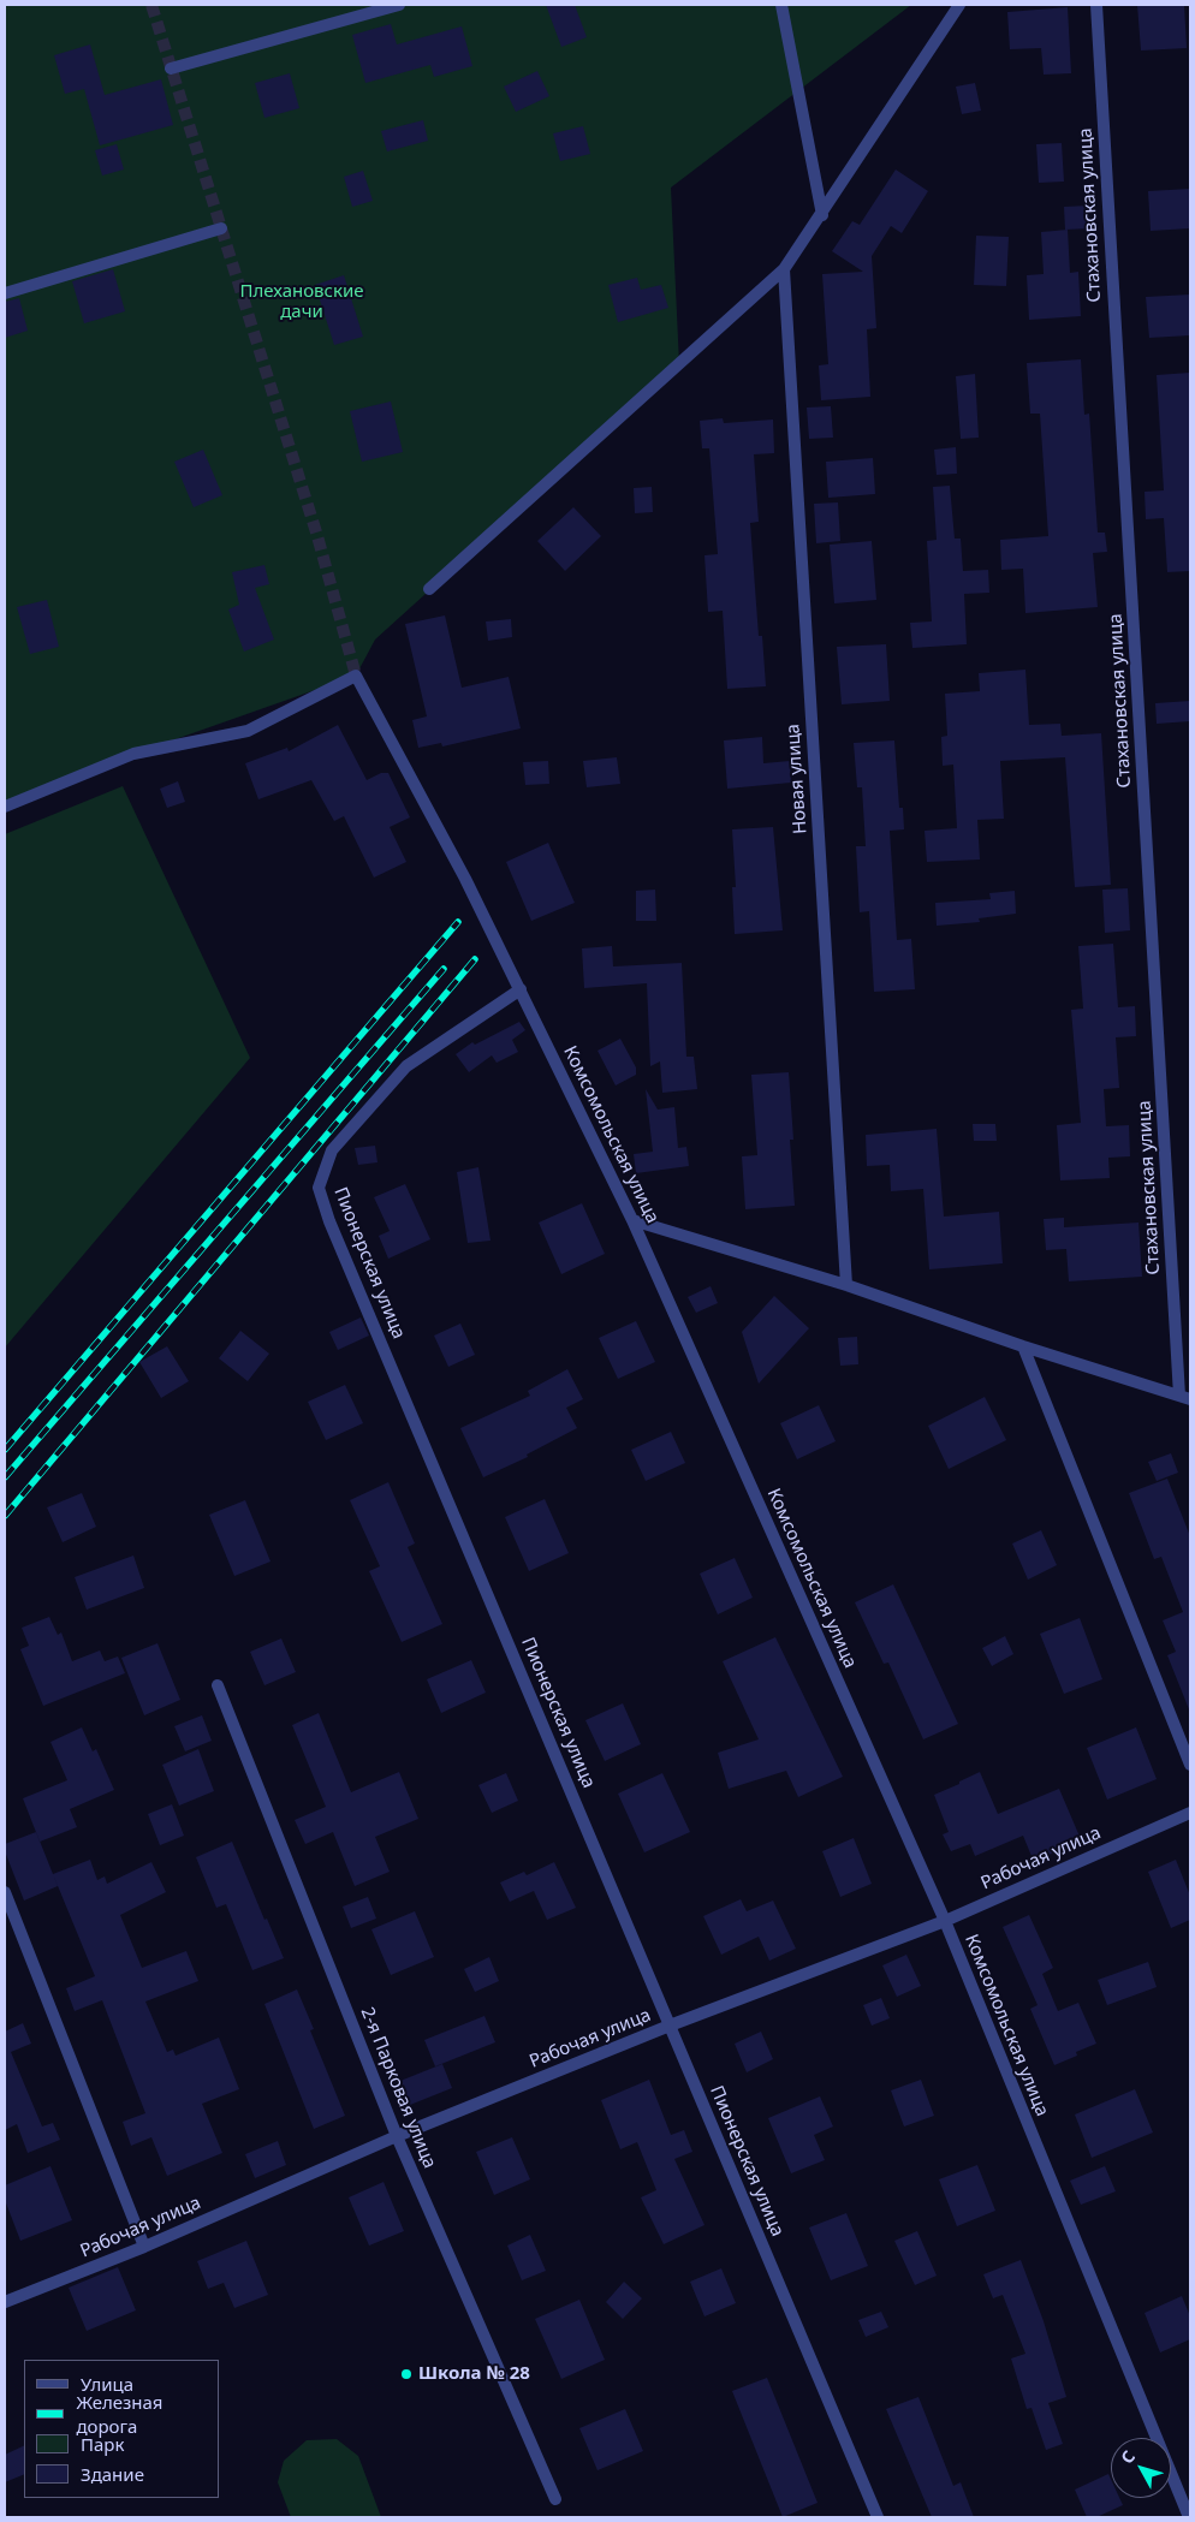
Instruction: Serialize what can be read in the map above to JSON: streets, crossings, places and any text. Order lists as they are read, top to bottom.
{
  "streets": {
    "street": [
      "Стахановская улица",
      "Новая улица",
      "Комсомольская улица",
      "Пионерская улица",
      "Рабочая улица",
      "2-я Парковая улица"
    ]
  },
  "crossings": [
    ["Комсомольская улица", "Пионерская улица"],
    ["Комсомольская улица", "Рабочая улица"],
    ["Пионерская улица", "Рабочая улица"],
    ["Рабочая улица", "2-я Парковая улица"]
  ],
  "parks": ["Плехановские дачи"],
  "places": ["Школа № 28"],
  "legend": [
    "Улица",
    "Железная дорога",
    "Парк",
    "Здание"
  ],
  "north": "top left"
}
